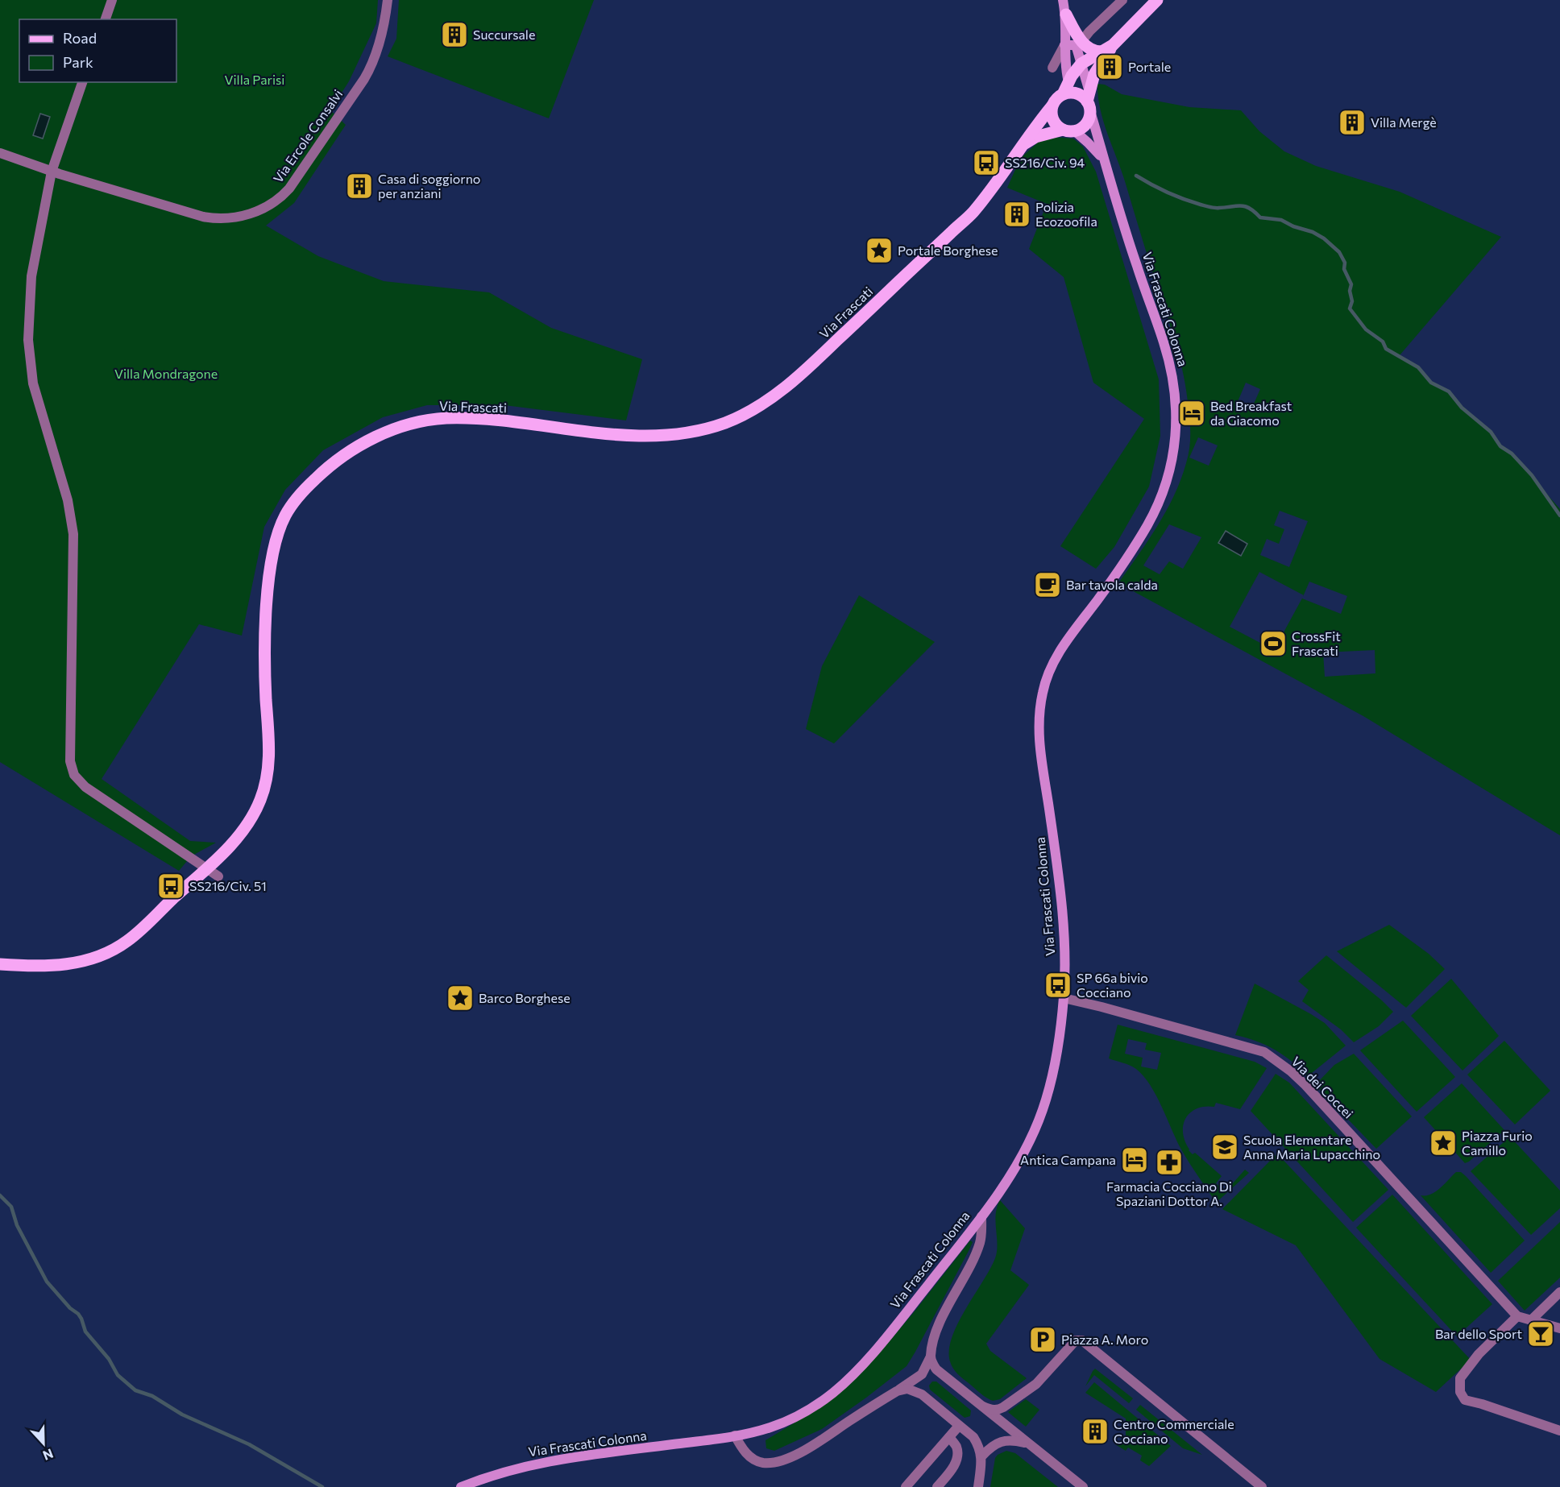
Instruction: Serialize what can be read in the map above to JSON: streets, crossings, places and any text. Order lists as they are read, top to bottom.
{
  "streets": {
    "main road": ["Via Frascati"],
    "street": ["Via Ercole Consalvi", "Via Frascati Colonna", "Via dei Coccei"]
  },
  "crossings": [
    ["Via Frascati Colonna", "Via Frascati"],
    ["Via Frascati Colonna", "Via dei Coccei"]
  ],
  "parks": ["Villa Parisi", "Villa Mondragone"],
  "places": {
    "building": [
      "Succursale",
      "Portale",
      "Villa Mergè",
      "Casa di soggiorno per anziani",
      "Polizia Ecozoofila",
      "Centro Commerciale Cocciano"
    ],
    "bus stop": ["SS216/Civ. 94", "SS216/Civ. 51", "SP 66a bivio Cocciano"],
    "place": ["Portale Borghese", "Barco Borghese", "Piazza Furio Camillo"],
    "hotel": ["Bed Breakfast da Giacomo", "Antica Campana"],
    "cafe": ["Bar tavola calda"],
    "sports": ["CrossFit Frascati"],
    "school or university": ["Scuola Elementare Anna Maria Lupacchino"],
    "pharmacy": ["Farmacia Cocciano Di Spaziani Dottor A."],
    "bar": ["Bar dello Sport"],
    "parking": ["Piazza A. Moro"]
  },
  "legend": ["Road", "Park"],
  "north": "bottom"
}
